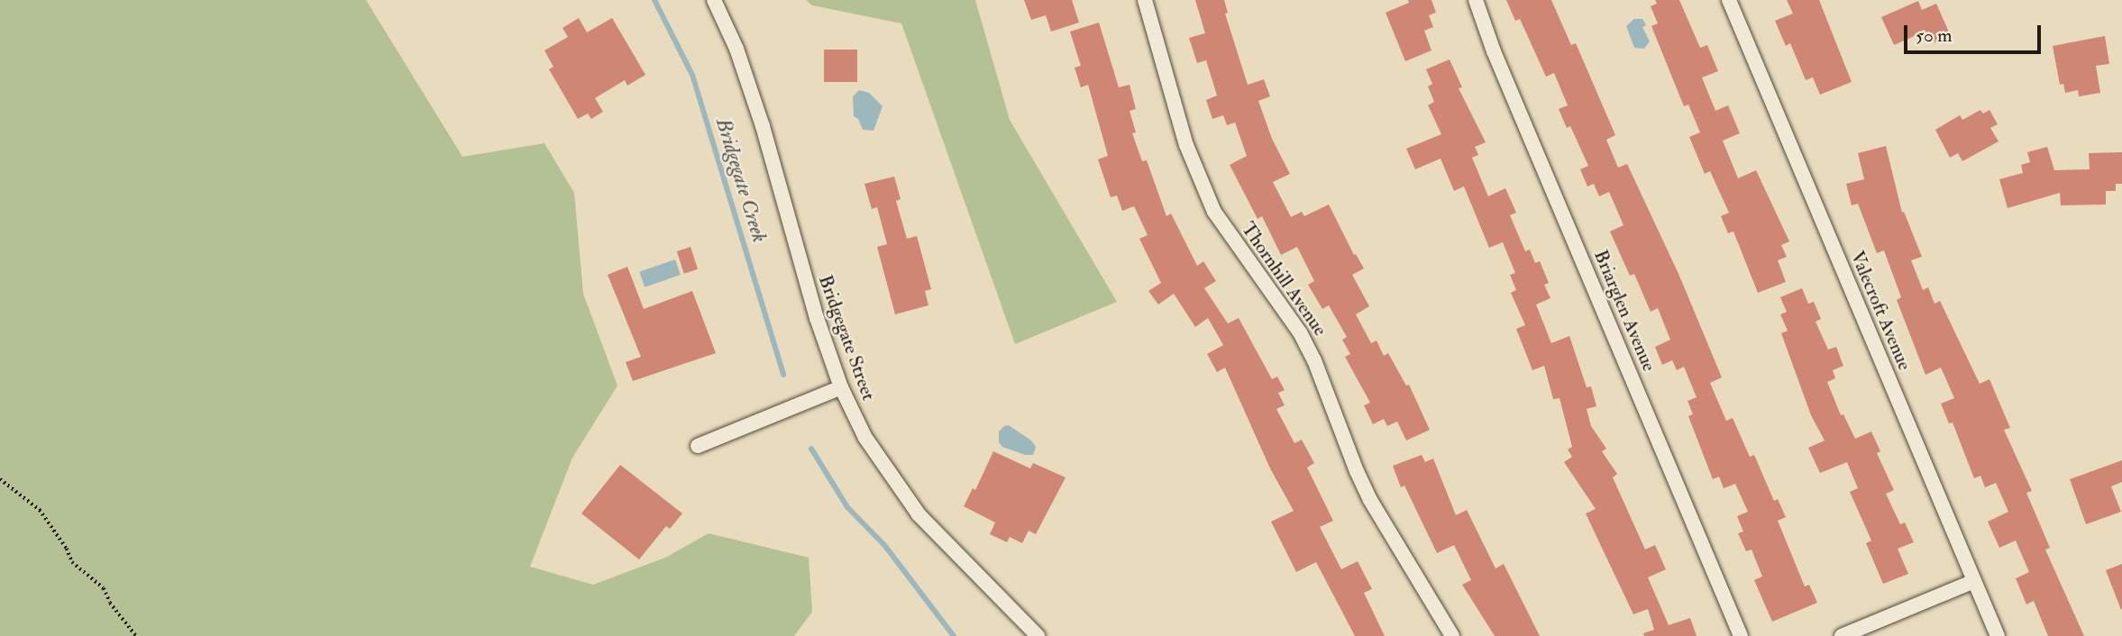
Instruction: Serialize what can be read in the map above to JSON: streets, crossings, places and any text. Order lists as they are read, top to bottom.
{
  "streets": {
    "street": [
      "Thornhill Avenue",
      "Briarglen Avenue",
      "Valecroft Avenue",
      "Bridgegate Street"
    ]
  },
  "water": ["Bridgegate Creek"],
  "scale_bar": "50 m"
}
